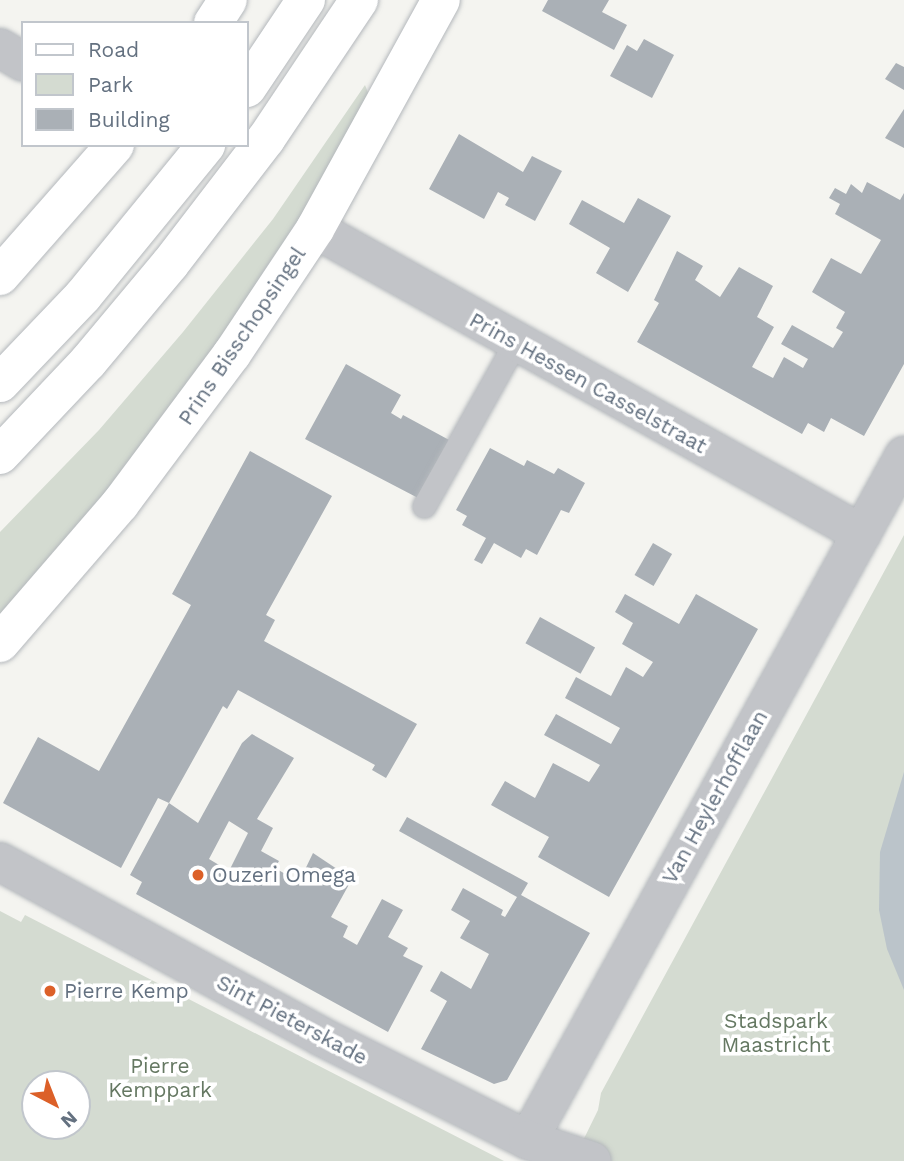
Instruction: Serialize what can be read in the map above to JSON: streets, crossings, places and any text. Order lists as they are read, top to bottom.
{
  "streets": {
    "main road": ["Prins Bisschopsingel"],
    "street": ["Prins Hessen Casselstraat", "Van Heylerhofflaan", "Sint Pieterskade"]
  },
  "crossings": [
    ["Prins Bisschopsingel", "Prins Hessen Casselstraat"],
    ["Prins Hessen Casselstraat", "Van Heylerhofflaan"],
    ["Van Heylerhofflaan", "Sint Pieterskade"]
  ],
  "parks": ["Stadspark Maastricht", "Pierre Kemppark"],
  "places": ["Ouzeri Omega", "Pierre Kemp"],
  "legend": ["Road", "Park", "Building"],
  "north": "bottom right"
}
